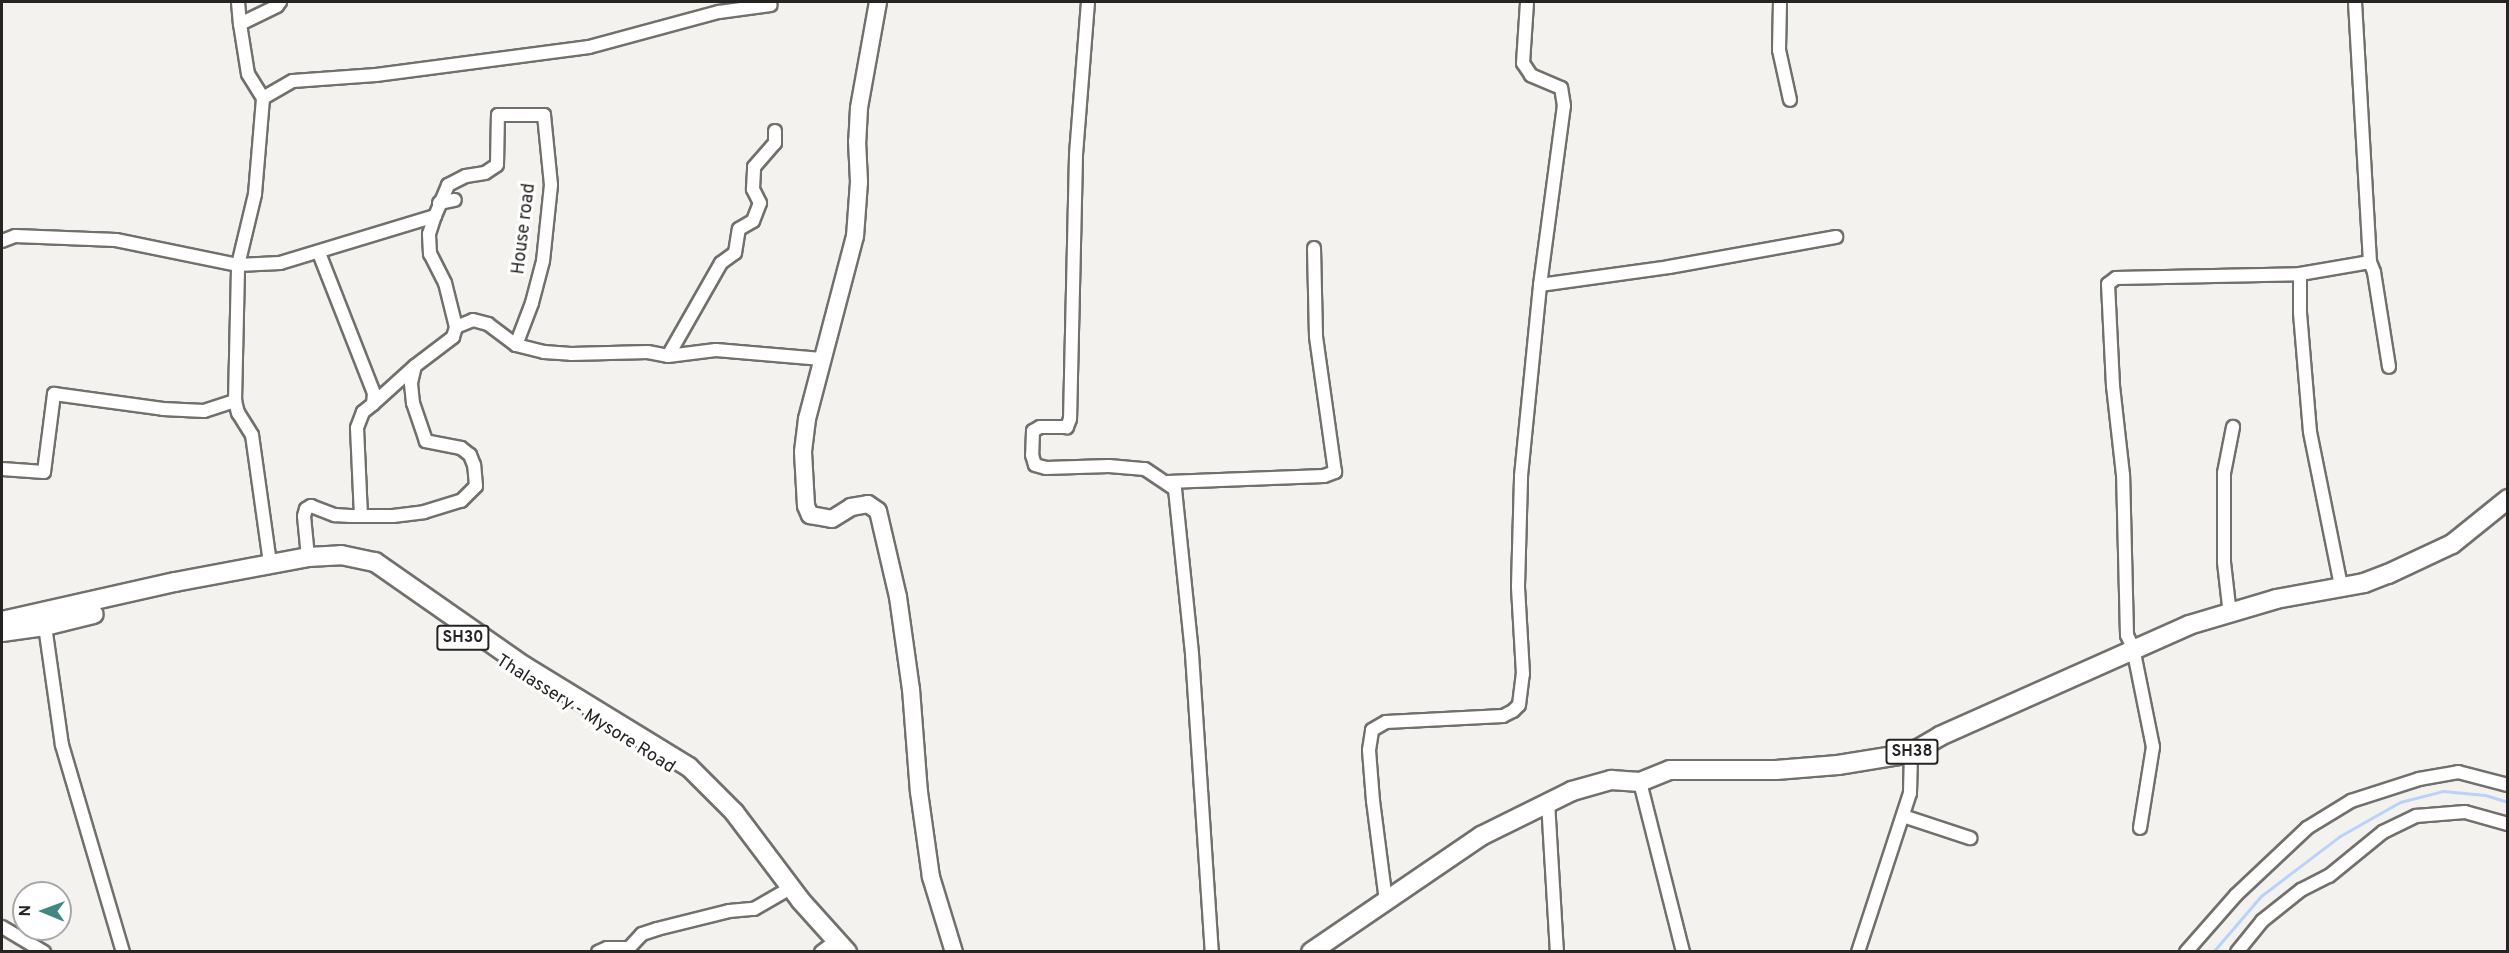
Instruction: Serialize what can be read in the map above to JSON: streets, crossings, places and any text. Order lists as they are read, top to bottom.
{
  "streets": {
    "main road": ["SH30", "Thalassery - Mysore Road", "SH38"],
    "street": ["House road"]
  },
  "north": "left"
}
